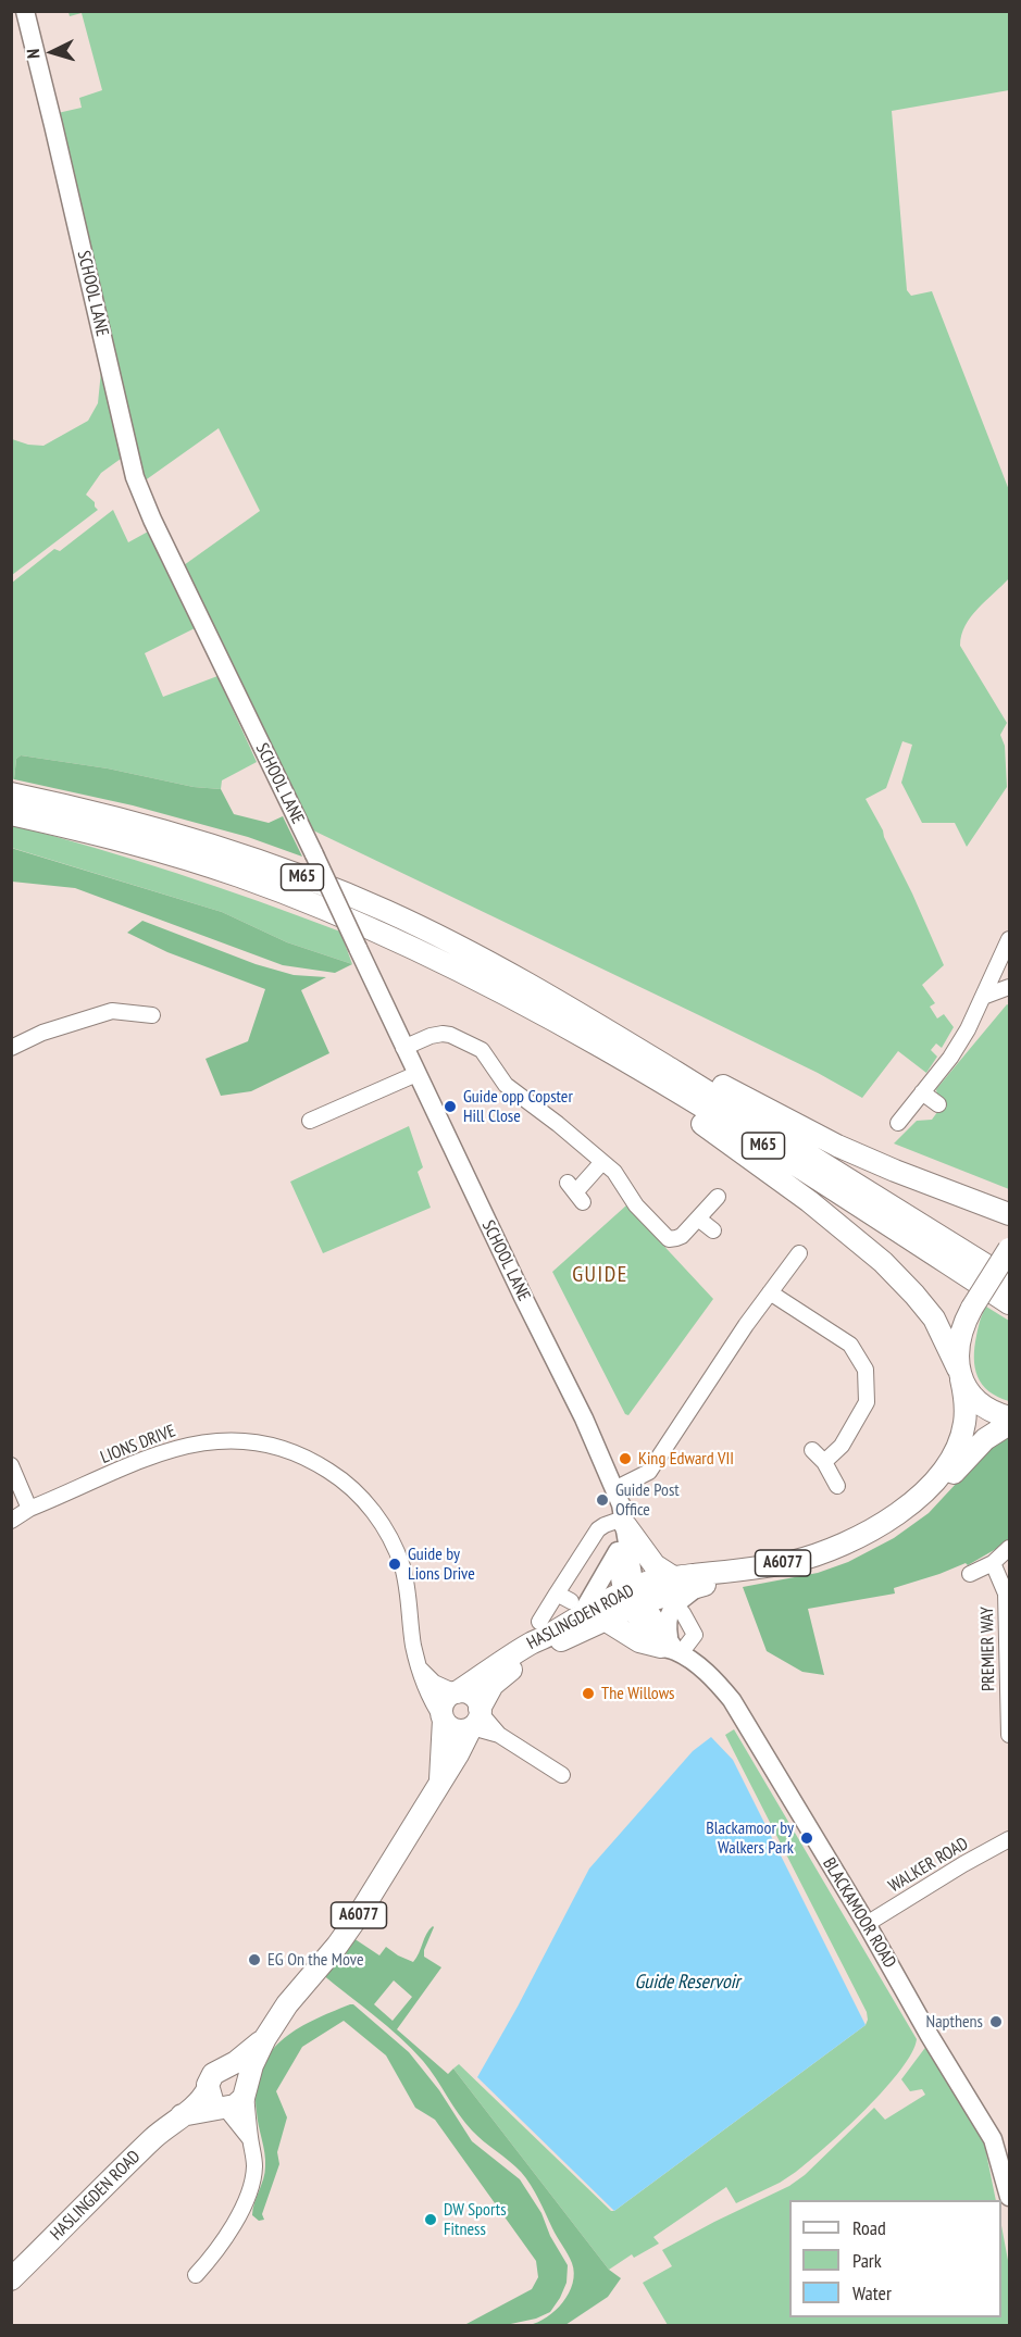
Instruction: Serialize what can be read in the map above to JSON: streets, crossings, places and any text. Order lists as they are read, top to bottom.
{
  "streets": {
    "highway": ["M65", "A6077", "HASLINGDEN ROAD"],
    "main road": ["SCHOOL LANE", "BLACKAMOOR ROAD"],
    "street": ["LIONS DRIVE", "PREMIER WAY", "WALKER ROAD"]
  },
  "crossings": [
    ["SCHOOL LANE", "HASLINGDEN ROAD"],
    ["SCHOOL LANE", "BLACKAMOOR ROAD"],
    ["LIONS DRIVE", "A6077"],
    ["LIONS DRIVE", "HASLINGDEN ROAD"],
    ["A6077", "HASLINGDEN ROAD"],
    ["HASLINGDEN ROAD", "BLACKAMOOR ROAD"],
    ["WALKER ROAD", "BLACKAMOOR ROAD"]
  ],
  "districts": ["GUIDE"],
  "water": ["Guide Reservoir"],
  "places": [
    "Guide opp Copster Hill Close",
    "King Edward VII",
    "Guide Post Office",
    "Guide by Lions Drive",
    "The Willows",
    "Blackamoor by Walkers Park",
    "EG On the Move",
    "Napthens",
    "DW Sports Fitness"
  ],
  "legend": ["Road", "Park", "Water"],
  "north": "left"
}
